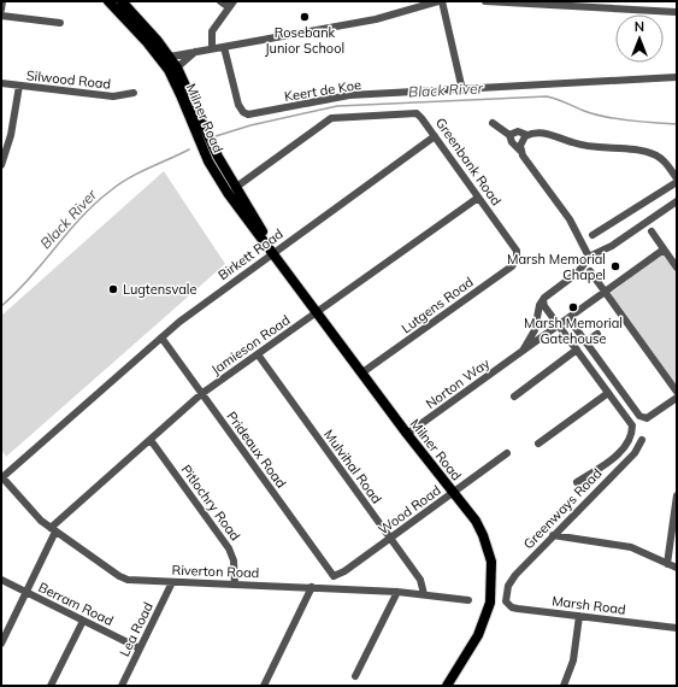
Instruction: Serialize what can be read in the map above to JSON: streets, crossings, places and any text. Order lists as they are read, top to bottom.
{
  "streets": {
    "main road": ["Milner Road"],
    "street": [
      "Silwood Road",
      "Keert de Koe",
      "Greenbank Road",
      "Birkett Road",
      "Lutgens Road",
      "Jamieson Road",
      "Norton Way",
      "Prideaux Road",
      "Mulvihal Road",
      "Pitlochry Road",
      "Greenways Road",
      "Wood Road",
      "Riverton Road",
      "Berram Road",
      "Marsh Road",
      "Lea Road"
    ]
  },
  "crossings": [
    ["Milner Road", "Greenbank Road"],
    ["Milner Road", "Birkett Road"],
    ["Milner Road", "Lutgens Road"],
    ["Milner Road", "Jamieson Road"],
    ["Milner Road", "Norton Way"],
    ["Milner Road", "Wood Road"],
    ["Greenbank Road", "Birkett Road"],
    ["Greenbank Road", "Lutgens Road"],
    ["Greenbank Road", "Jamieson Road"],
    ["Birkett Road", "Prideaux Road"],
    ["Birkett Road", "Riverton Road"],
    ["Jamieson Road", "Prideaux Road"],
    ["Jamieson Road", "Mulvihal Road"],
    ["Jamieson Road", "Pitlochry Road"],
    ["Jamieson Road", "Riverton Road"],
    ["Jamieson Road", "Berram Road"],
    ["Prideaux Road", "Wood Road"],
    ["Mulvihal Road", "Wood Road"],
    ["Mulvihal Road", "Riverton Road"],
    ["Pitlochry Road", "Riverton Road"],
    ["Greenways Road", "Marsh Road"],
    ["Riverton Road", "Lea Road"],
    ["Berram Road", "Lea Road"]
  ],
  "water": ["Black River"],
  "places": [
    "Rosebank Junior School",
    "Marsh Memorial Chapel",
    "Lugtensvale",
    "Marsh Memorial Gatehouse"
  ],
  "north": "top"
}
